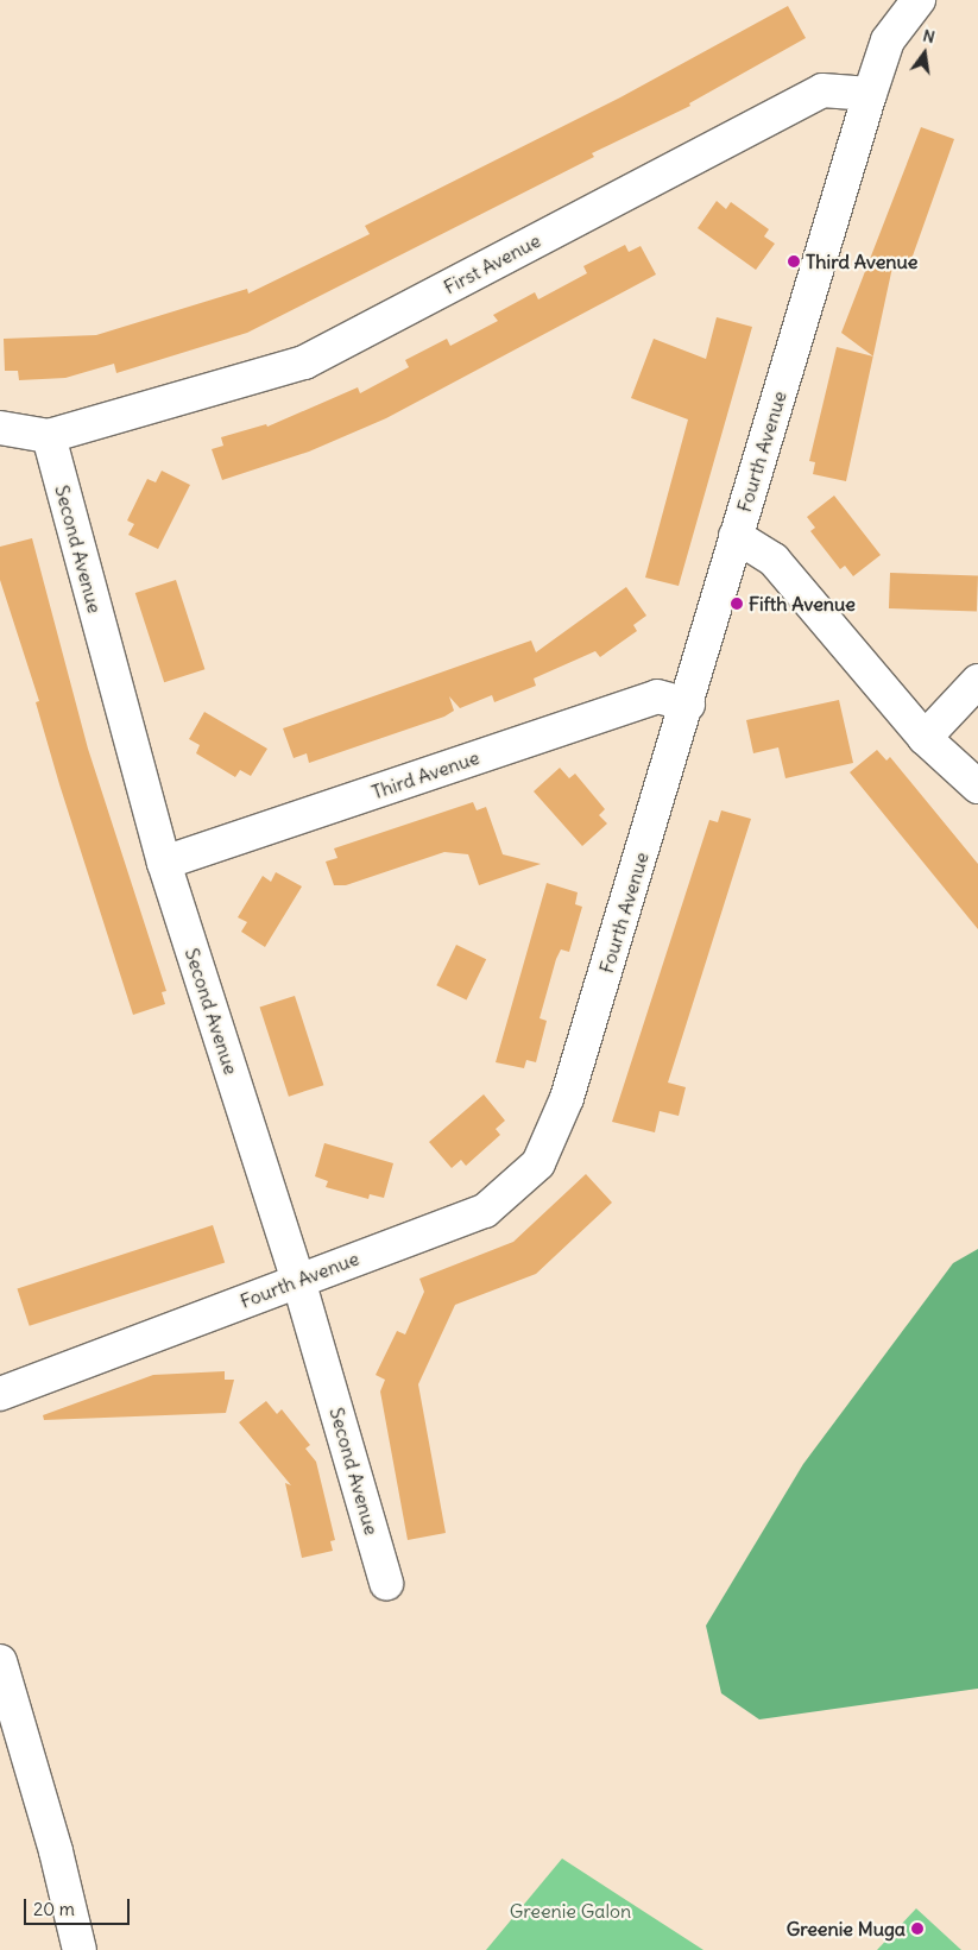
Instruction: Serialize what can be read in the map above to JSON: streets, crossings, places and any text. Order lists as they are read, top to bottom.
{
  "streets": {
    "street": [
      "First Avenue",
      "Fourth Avenue",
      "Second Avenue",
      "Third Avenue"
    ]
  },
  "crossings": [
    ["First Avenue", "Fourth Avenue"],
    ["First Avenue", "Second Avenue"],
    ["Fourth Avenue", "Second Avenue"],
    ["Fourth Avenue", "Third Avenue"],
    ["Second Avenue", "Third Avenue"]
  ],
  "parks": ["Greenie Galon"],
  "places": ["Third Avenue", "Fifth Avenue", "Greenie Muga"],
  "scale_bar": "20 m",
  "north": "top"
}
